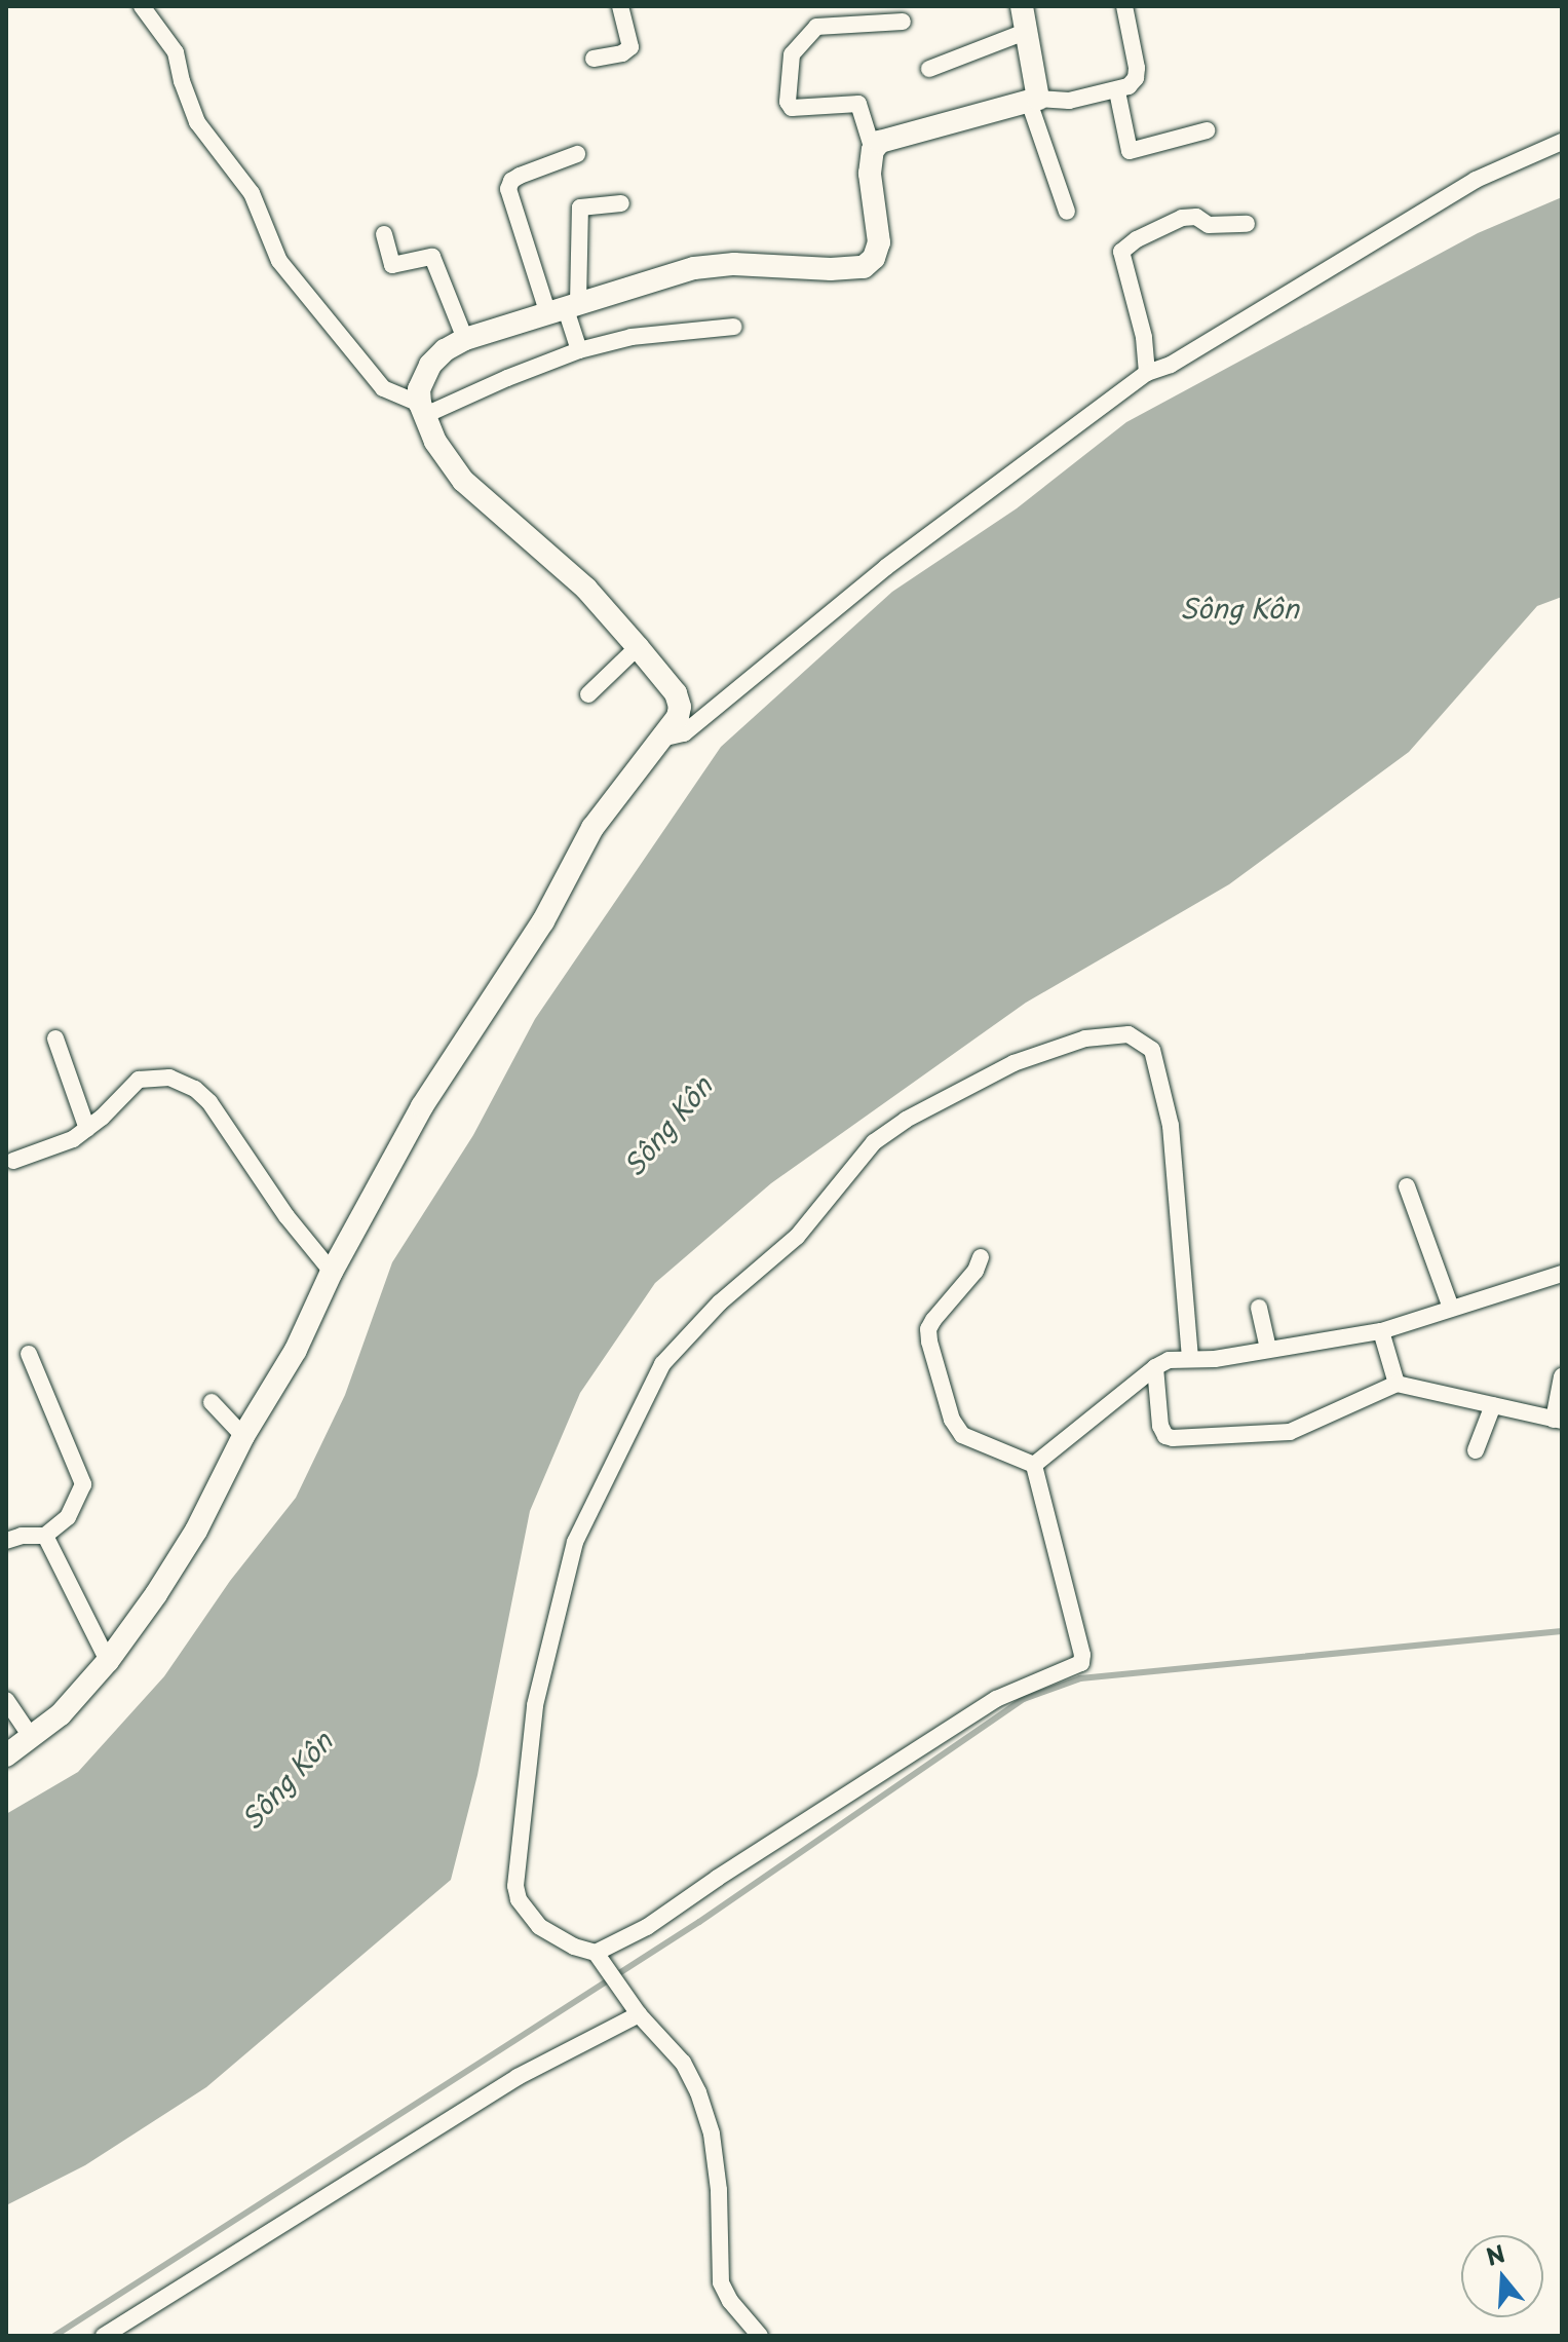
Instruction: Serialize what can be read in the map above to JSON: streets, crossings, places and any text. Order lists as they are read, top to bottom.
{
  "water": ["Sông Kôn"],
  "north": "top"
}
